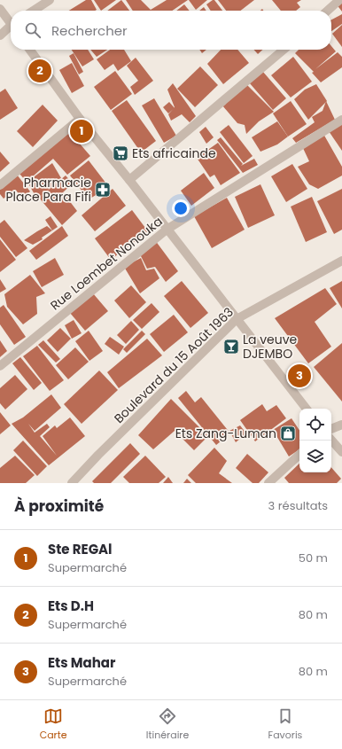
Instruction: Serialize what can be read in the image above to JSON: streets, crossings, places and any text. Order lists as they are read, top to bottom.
{
  "streets": {
    "street": ["Rue Loembet Nonouka", "Boulevard du 15 Août 1963"]
  },
  "places": {
    "supermarket": ["Ets africainde"],
    "pharmacy": ["Pharmacie Place Para Fifi"],
    "bar": ["La veuve DJEMBO"],
    "shop": ["Ets Zang-Luman"]
  },
  "page": {
    "search": "Rechercher",
    "pins": ["2", "1", "3"],
    "heading": ["À proximité", "3 résultats"],
    "list": [
      {
        "mark": "1",
        "name": "Ste REGAl",
        "note": "Supermarché",
        "value": "50 m"
      },
      {
        "mark": "2",
        "name": "Ets D.H",
        "note": "Supermarché",
        "value": "80 m"
      },
      {
        "mark": "3",
        "name": "Ets Mahar",
        "note": "Supermarché",
        "value": "80 m"
      }
    ],
    "nav": ["Carte", "Itinéraire", "Favoris"]
  }
}
